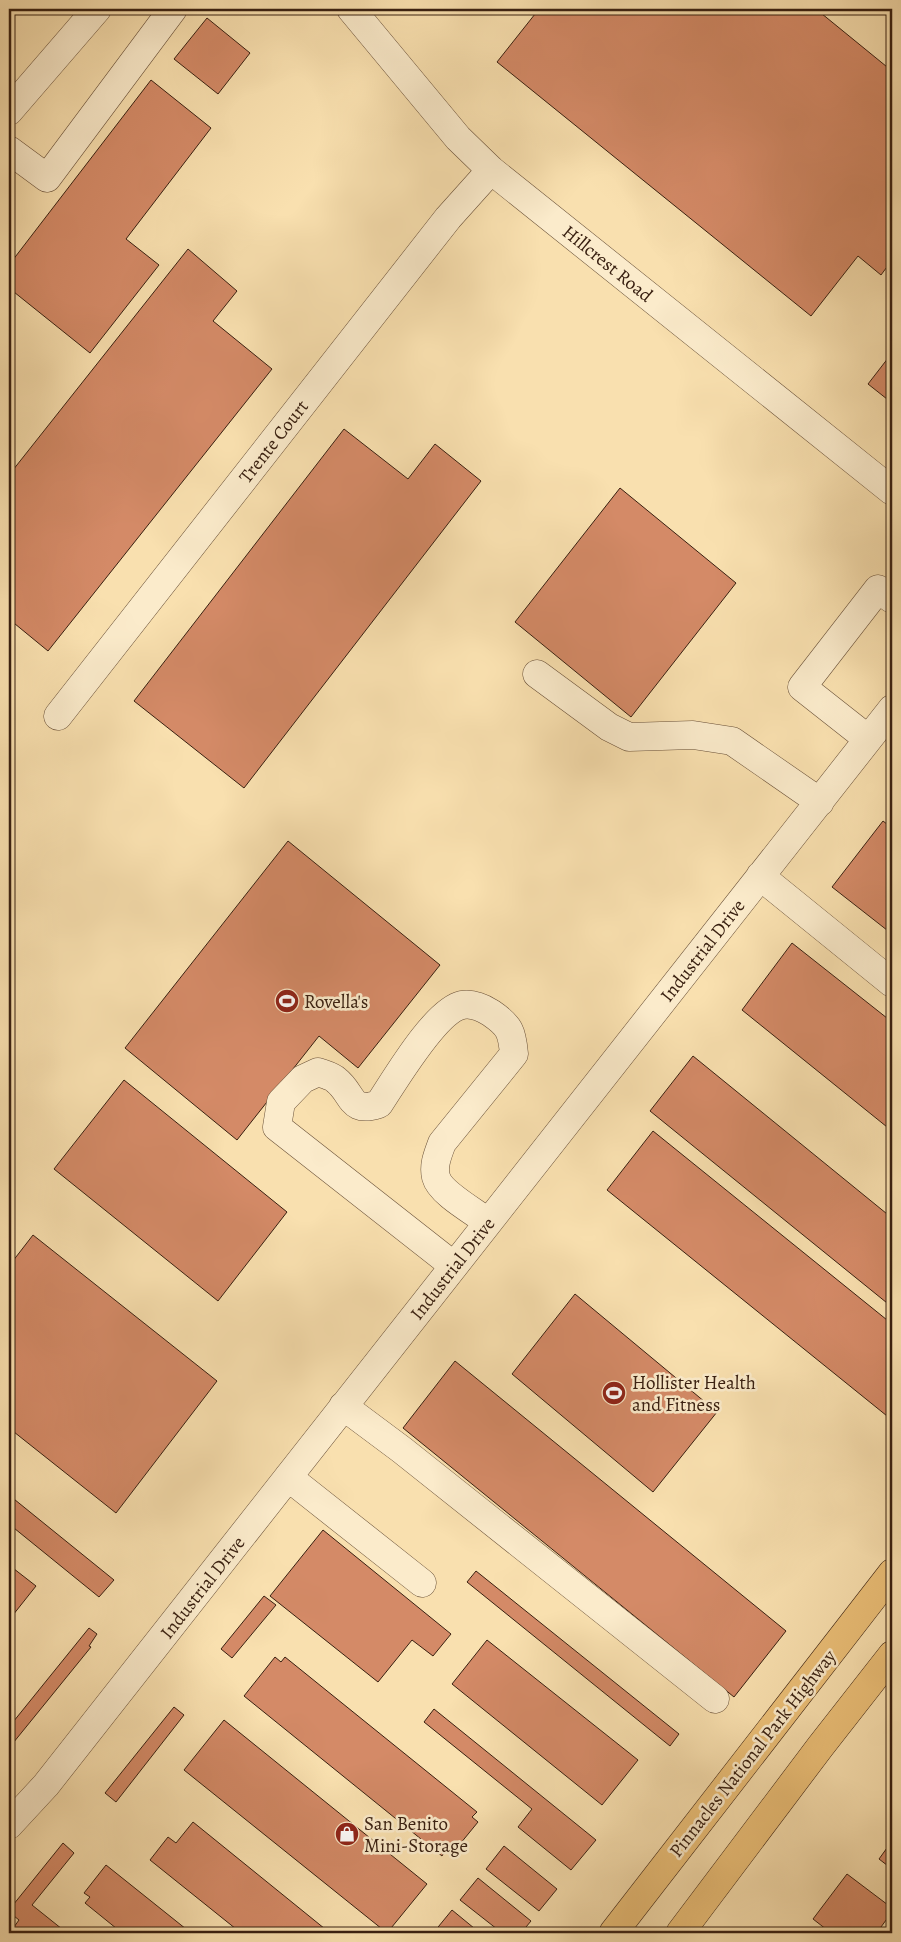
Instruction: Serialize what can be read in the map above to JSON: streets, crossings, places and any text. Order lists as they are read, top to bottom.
{
  "streets": {
    "main road": ["Pinnacles National Park Highway"],
    "street": ["Hillcrest Road", "Trente Court", "Industrial Drive"]
  },
  "crossings": [
    ["Hillcrest Road", "Trente Court"]
  ],
  "places": {
    "sports": ["Rovella's", "Hollister Health and Fitness"],
    "shop": ["San Benito Mini-Storage"]
  }
}
